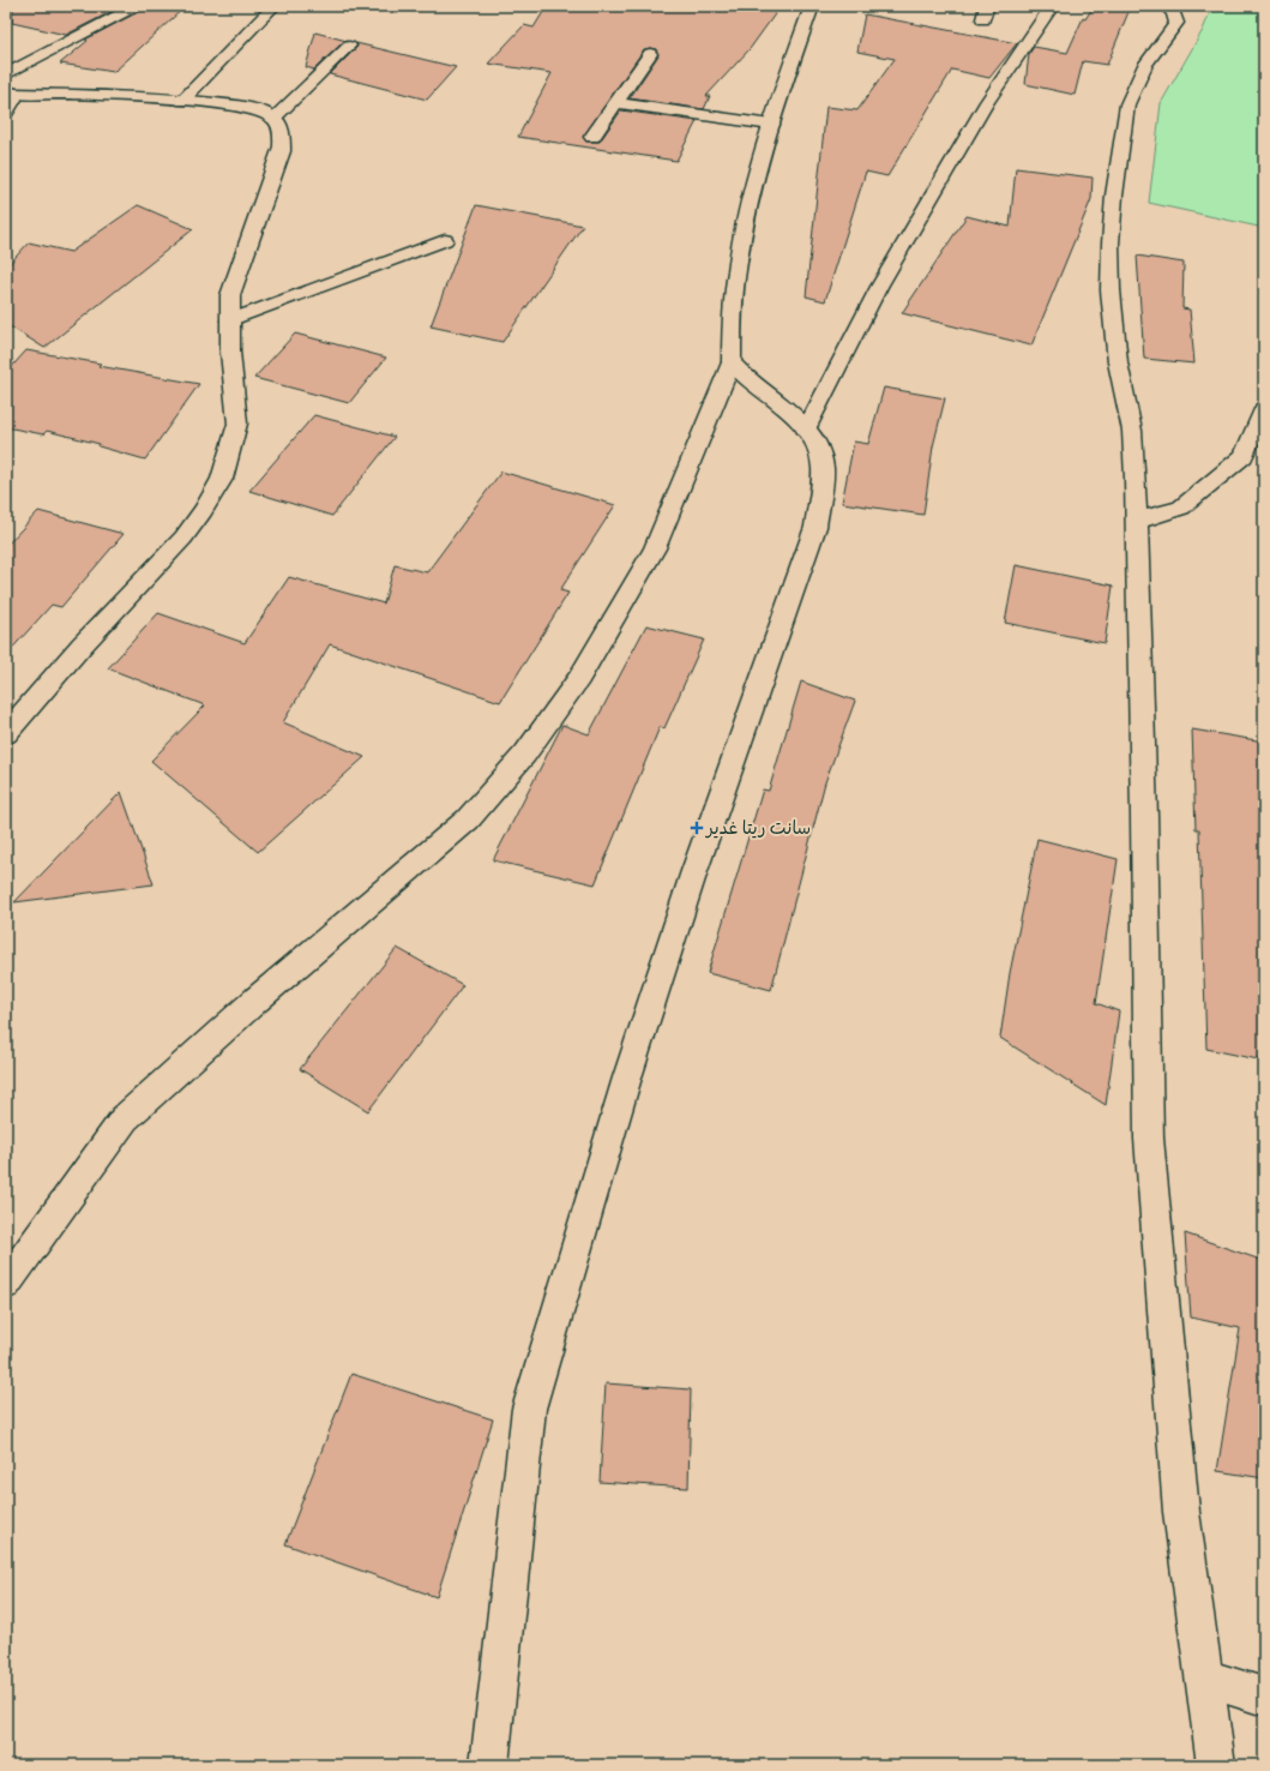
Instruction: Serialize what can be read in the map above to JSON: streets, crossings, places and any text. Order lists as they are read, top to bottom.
{
  "places": {
    "health": ["سانت ريتا غدير"]
  }
}
